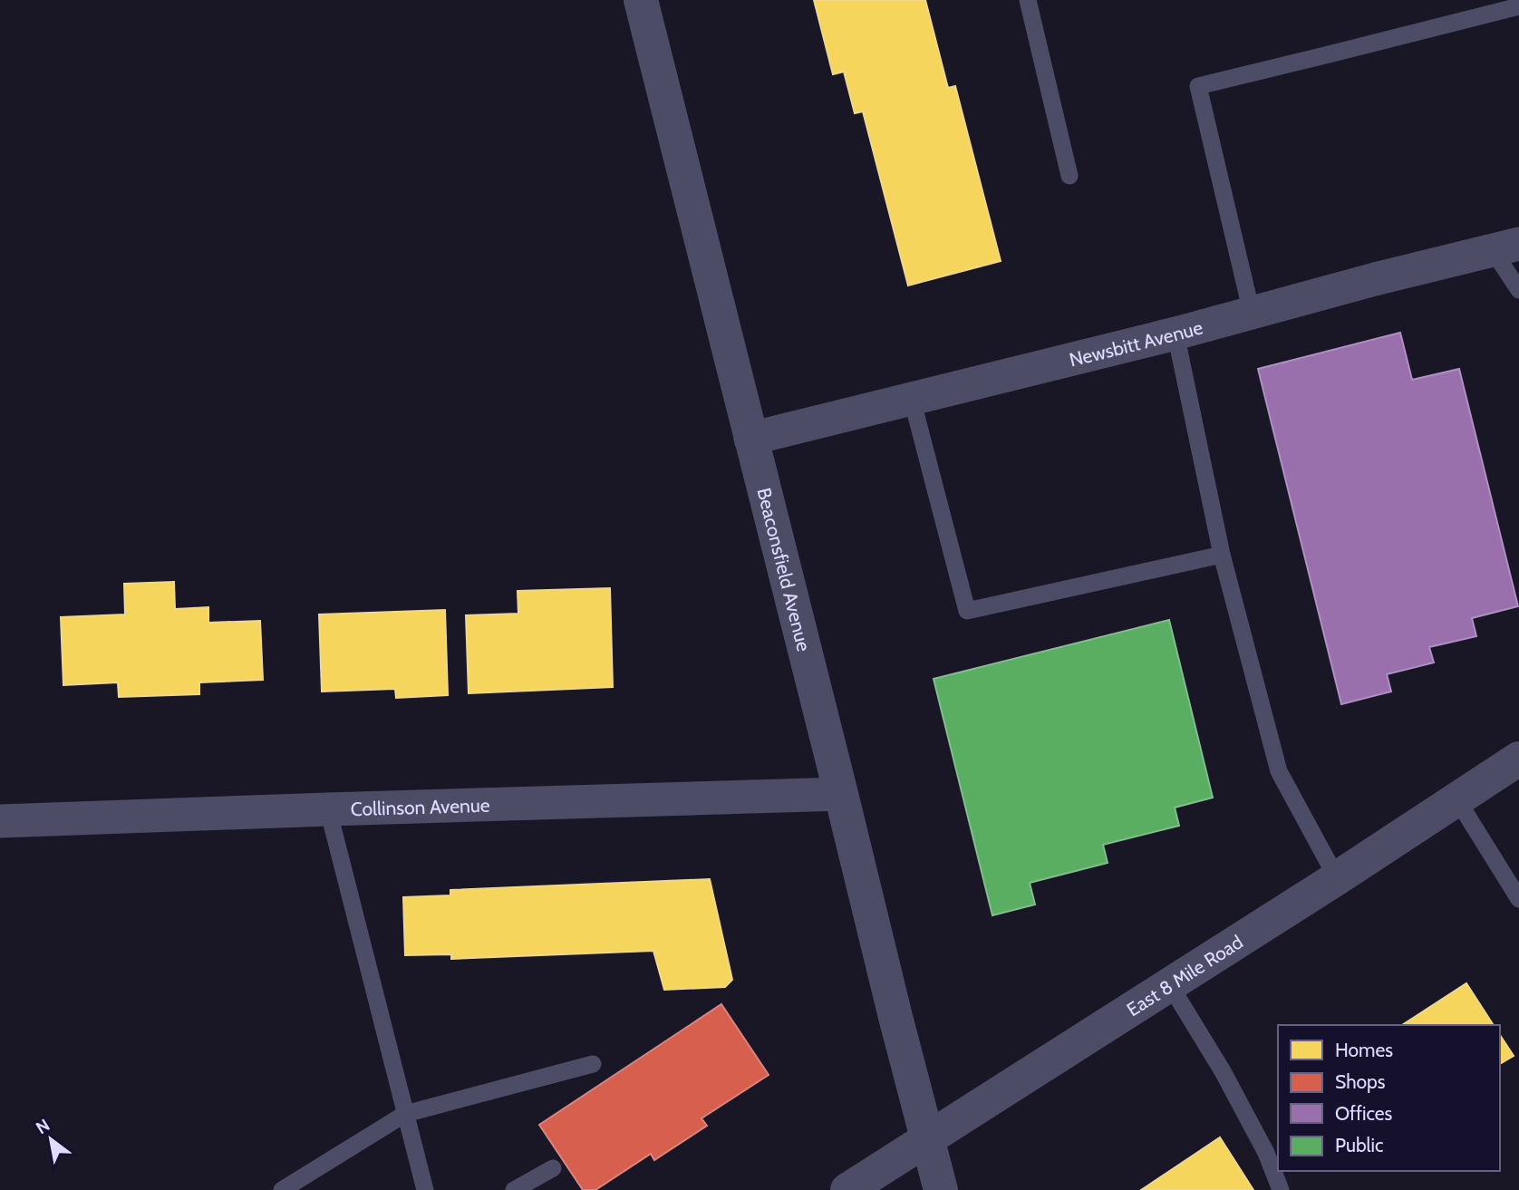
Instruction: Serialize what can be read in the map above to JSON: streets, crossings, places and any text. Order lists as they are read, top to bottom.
{
  "streets": {
    "street": [
      "Newsbitt Avenue",
      "Beaconsfield Avenue",
      "Collinson Avenue",
      "East 8 Mile Road"
    ]
  },
  "crossings": [
    ["Newsbitt Avenue", "Beaconsfield Avenue"],
    ["Beaconsfield Avenue", "Collinson Avenue"],
    ["Beaconsfield Avenue", "East 8 Mile Road"]
  ],
  "legend": [
    "Homes",
    "Shops",
    "Offices",
    "Public"
  ],
  "north": "top left"
}
